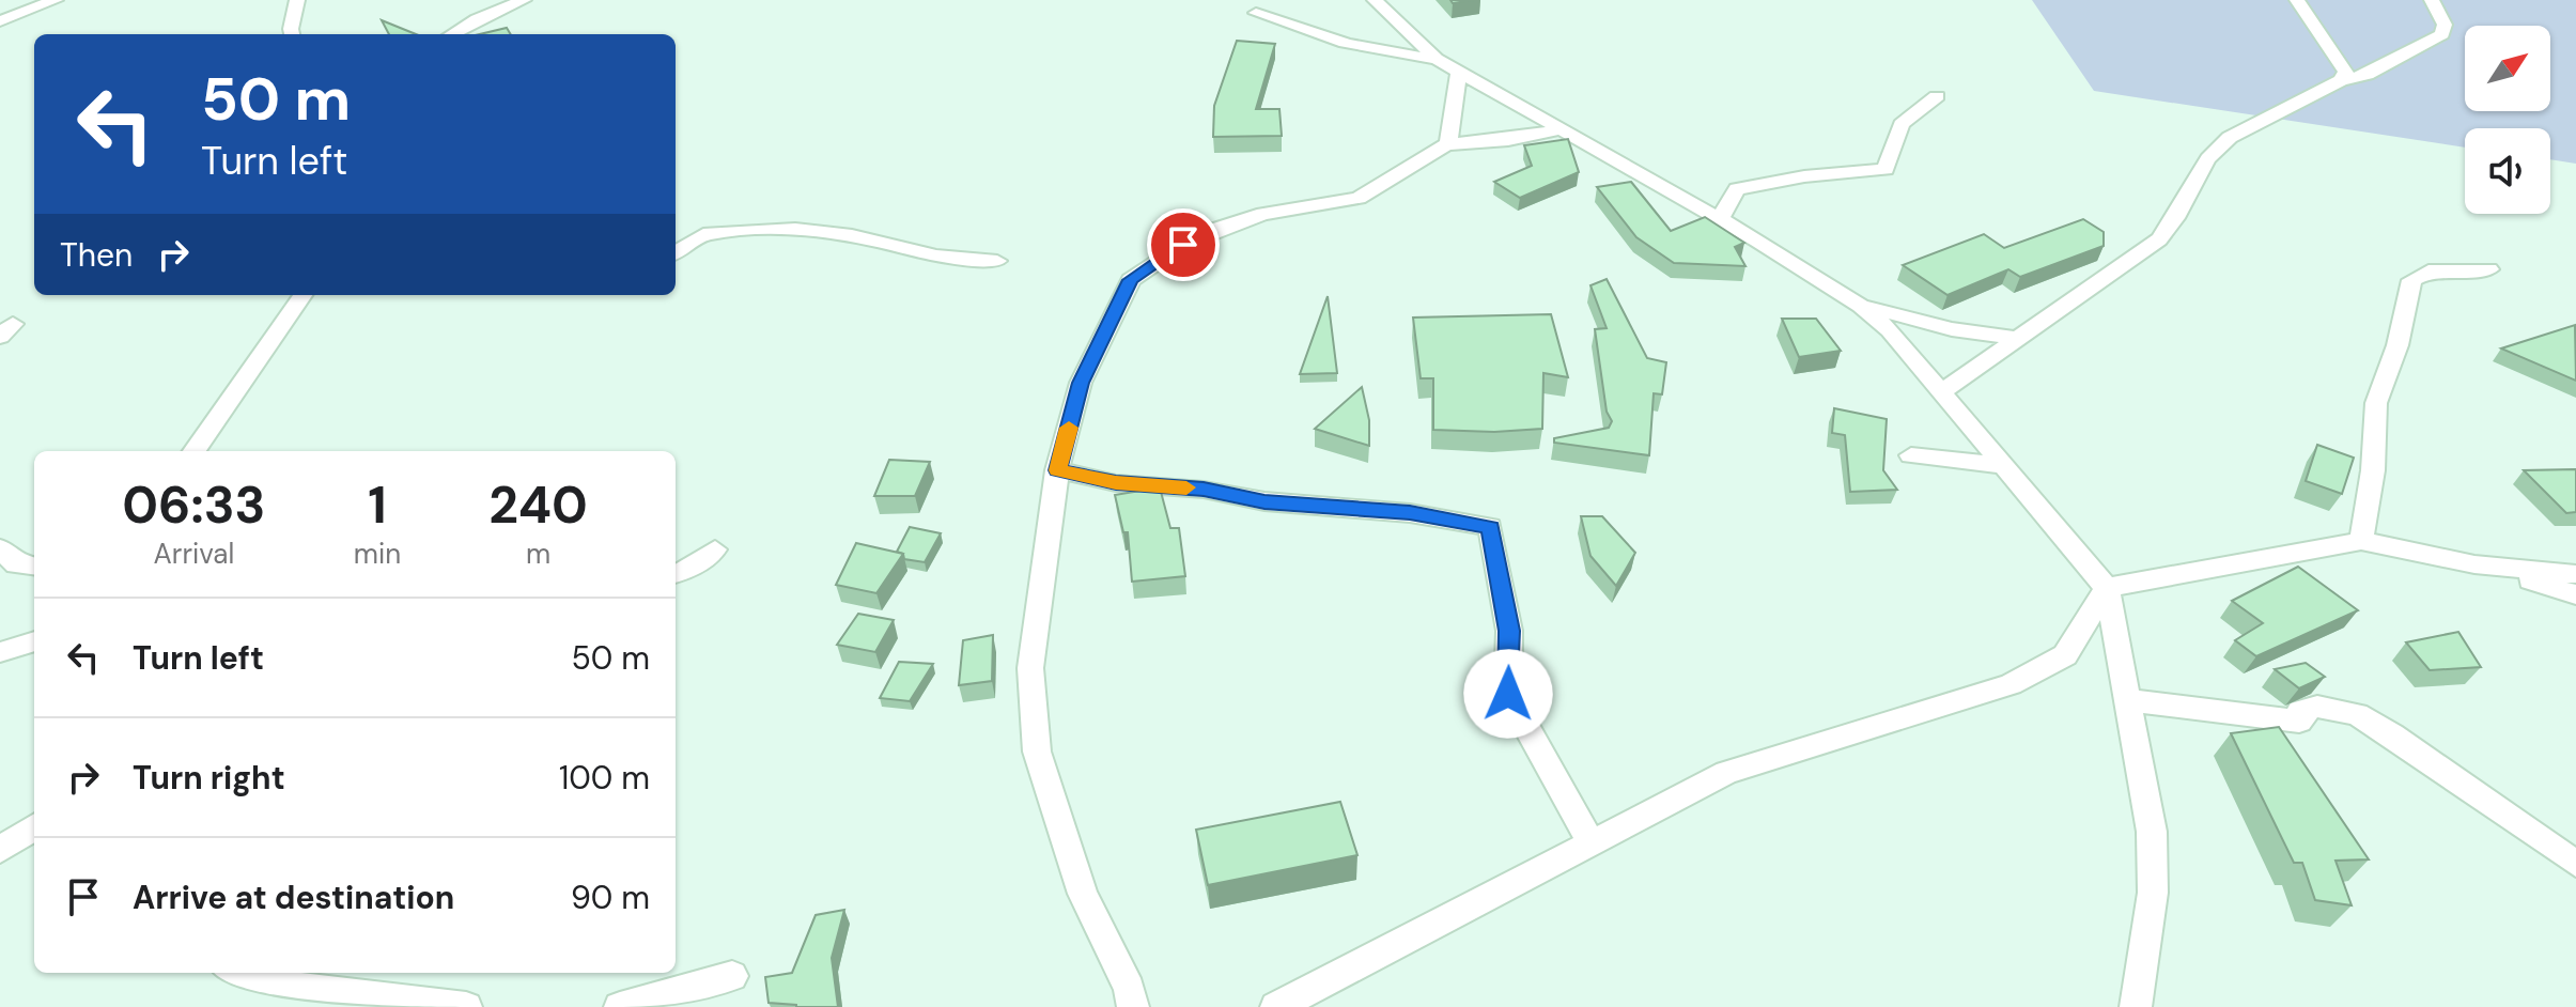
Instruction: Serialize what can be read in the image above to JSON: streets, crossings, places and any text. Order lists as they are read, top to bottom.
{
  "north": "top right",
  "page": {
    "turn": ["50 m", "Turn left"],
    "then": "Then",
    "eta": [
      "06:33",
      "Arrival",
      "1",
      "min",
      "240",
      "m"
    ],
    "list": [
      {
        "name": "Turn left",
        "value": "50 m"
      },
      {
        "name": "Turn right",
        "value": "100 m"
      },
      {
        "name": "Arrive at destination",
        "value": "90 m"
      }
    ]
  }
}
